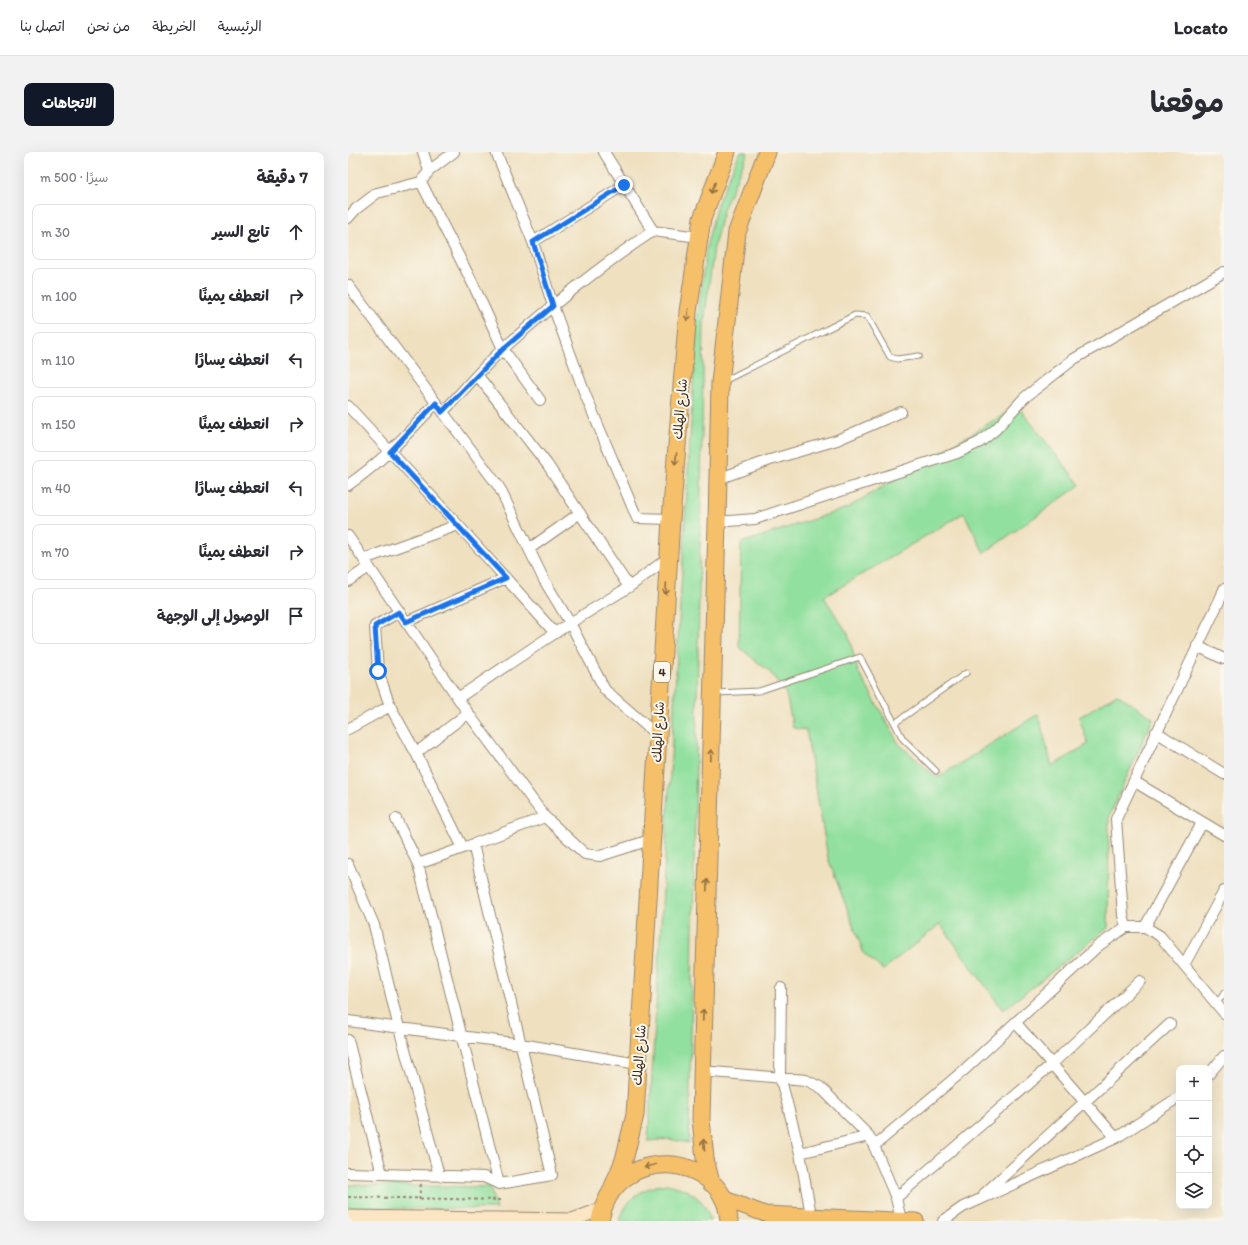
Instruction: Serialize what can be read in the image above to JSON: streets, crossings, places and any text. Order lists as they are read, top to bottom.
{
  "streets": {
    "highway": ["شارع الهلك", "4"]
  },
  "page": {
    "header": "Locato",
    "nav": [
      "الرئيسية",
      "الخريطة",
      "من نحن",
      "اتصل بنا"
    ],
    "title": "موقعنا",
    "buttons": "الاتجاهات",
    "heading": ["7 دقيقة", "سيرًا · 500 m"],
    "list": [
      ["تابع السير", "30 m"],
      ["انعطف يمينًا", "100 m"],
      ["انعطف يسارًا", "110 m"],
      ["انعطف يمينًا", "150 m"],
      ["انعطف يسارًا", "40 m"],
      ["انعطف يمينًا", "70 m"],
      "الوصول إلى الوجهة"
    ],
    "map_buttons": ["+", "−"]
  }
}
